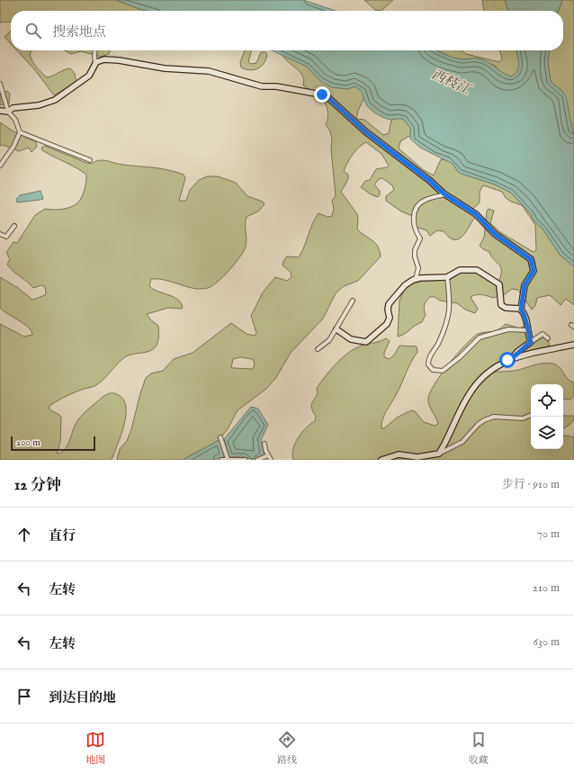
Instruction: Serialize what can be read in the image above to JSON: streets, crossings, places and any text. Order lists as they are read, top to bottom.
{
  "water": ["西枝江"],
  "scale_bar": "200 m",
  "page": {
    "search": "搜索地点",
    "scale": "200 m",
    "heading": ["12 分钟", "步行 · 910 m"],
    "list": [
      ["直行", "70 m"],
      ["左转", "210 m"],
      ["左转", "630 m"],
      "到达目的地"
    ],
    "nav": ["地图", "路线", "收藏"]
  }
}
